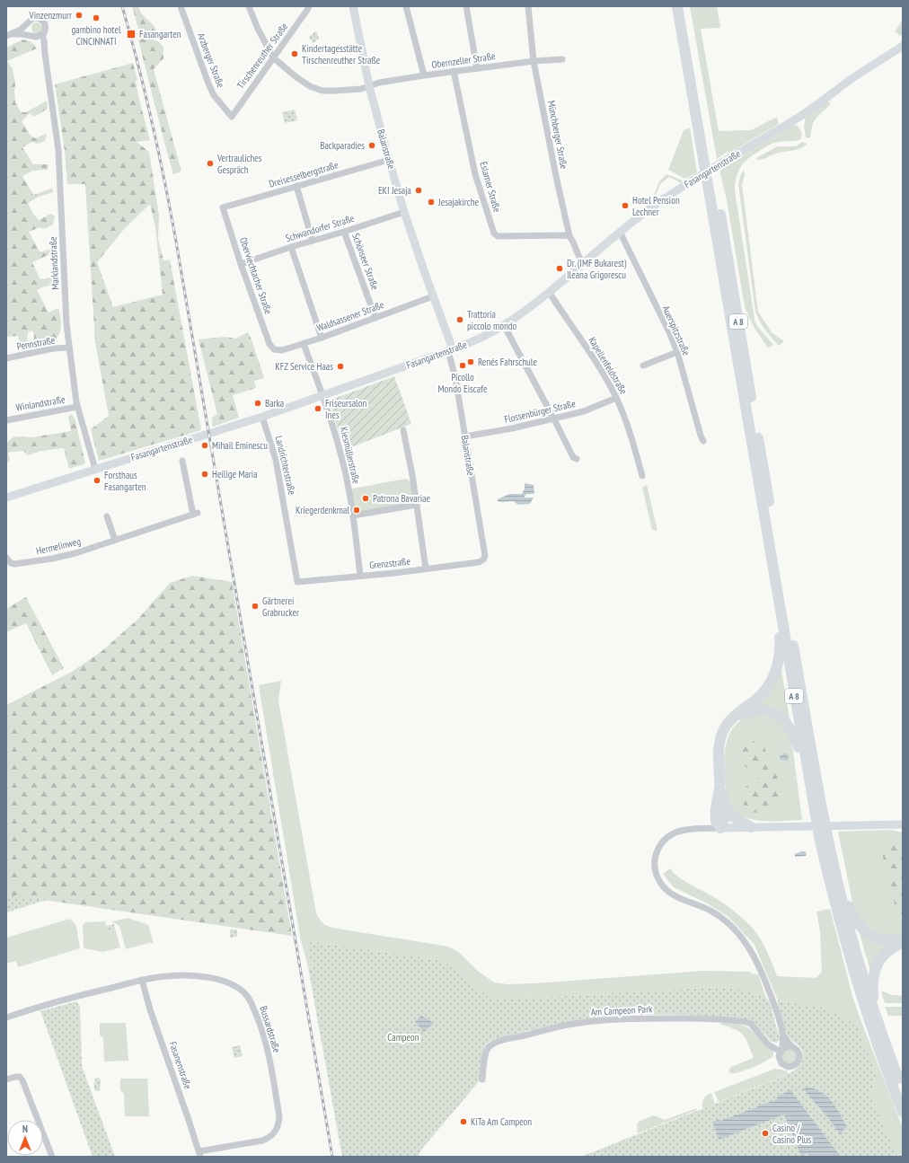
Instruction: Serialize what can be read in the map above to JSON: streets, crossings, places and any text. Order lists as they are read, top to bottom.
{
  "streets": {
    "highway": ["A 8"],
    "street": [
      "Tirschenreuther Straße",
      "Arzberger Straße",
      "Obernzeller Straße",
      "Münchberger Straße",
      "Balanstraße",
      "Fasangartenstraße",
      "Dreisesselbergstraße",
      "Eslarner Straße",
      "Schwandorfer Straße",
      "Schönseer Straße",
      "Marklandstraße",
      "Oberviechtacher Straße",
      "Waldsassener Straße",
      "Auerspitzstraße",
      "Pennstraße",
      "Kapellenfeldstraße",
      "Winlandstraße",
      "Flossenbürger Straße",
      "Kiesmüllerstraße",
      "Landrichterstraße",
      "Hermelinweg",
      "Grenzstraße",
      "Am Campeon Park",
      "Bussardstraße",
      "Fasanenstraße"
    ]
  },
  "crossings": [
    ["Tirschenreuther Straße", "Arzberger Straße"],
    ["Tirschenreuther Straße", "Obernzeller Straße"],
    ["Obernzeller Straße", "Münchberger Straße"],
    ["Obernzeller Straße", "Balanstraße"],
    ["Obernzeller Straße", "Eslarner Straße"],
    ["Münchberger Straße", "Fasangartenstraße"],
    ["Münchberger Straße", "Eslarner Straße"],
    ["Balanstraße", "Fasangartenstraße"],
    ["Balanstraße", "Dreisesselbergstraße"],
    ["Balanstraße", "Schwandorfer Straße"],
    ["Balanstraße", "Waldsassener Straße"],
    ["Balanstraße", "Flossenbürger Straße"],
    ["Balanstraße", "Grenzstraße"],
    ["Fasangartenstraße", "Marklandstraße"],
    ["Fasangartenstraße", "Auerspitzstraße"],
    ["Fasangartenstraße", "Kapellenfeldstraße"],
    ["Fasangartenstraße", "Kiesmüllerstraße"],
    ["Fasangartenstraße", "Landrichterstraße"],
    ["Dreisesselbergstraße", "Oberviechtacher Straße"],
    ["Schwandorfer Straße", "Schönseer Straße"],
    ["Schwandorfer Straße", "Oberviechtacher Straße"],
    ["Schönseer Straße", "Waldsassener Straße"],
    ["Marklandstraße", "Pennstraße"],
    ["Marklandstraße", "Winlandstraße"],
    ["Oberviechtacher Straße", "Waldsassener Straße"],
    ["Waldsassener Straße", "Kiesmüllerstraße"],
    ["Kapellenfeldstraße", "Flossenbürger Straße"],
    ["Kiesmüllerstraße", "Grenzstraße"],
    ["Landrichterstraße", "Grenzstraße"],
    ["Bussardstraße", "Fasanenstraße"]
  ],
  "parks": ["Campeon"],
  "places": {
    "other": [
      "Vinzenzmurr",
      "gambino hotel CINCINNATI",
      "Kindertagesstätte Tirschenreuther Straße",
      "Backparadies",
      "Vertrauliches Gespräch",
      "EKI Jesaja",
      "Jesajakirche",
      "Hotel Pension Lechner",
      "Dr. (IMF Bukarest) Ileana Grigorescu",
      "Trattoria piccolo mondo",
      "Renés Fahrschule",
      "Picollo Mondo Eiscafe",
      "KFZ Service Haas",
      "Barka",
      "Friseursalon Ines",
      "Mihail Eminescu",
      "Heilige Maria",
      "Forsthaus Fasangarten",
      "Patrona Bavariae",
      "Kriegerdenkmal",
      "Gärtnerei Grabrucker",
      "KiTa Am Campeon",
      "Casino / Casino Plus"
    ],
    "transit": ["Fasangarten"]
  },
  "north": "top"
}
